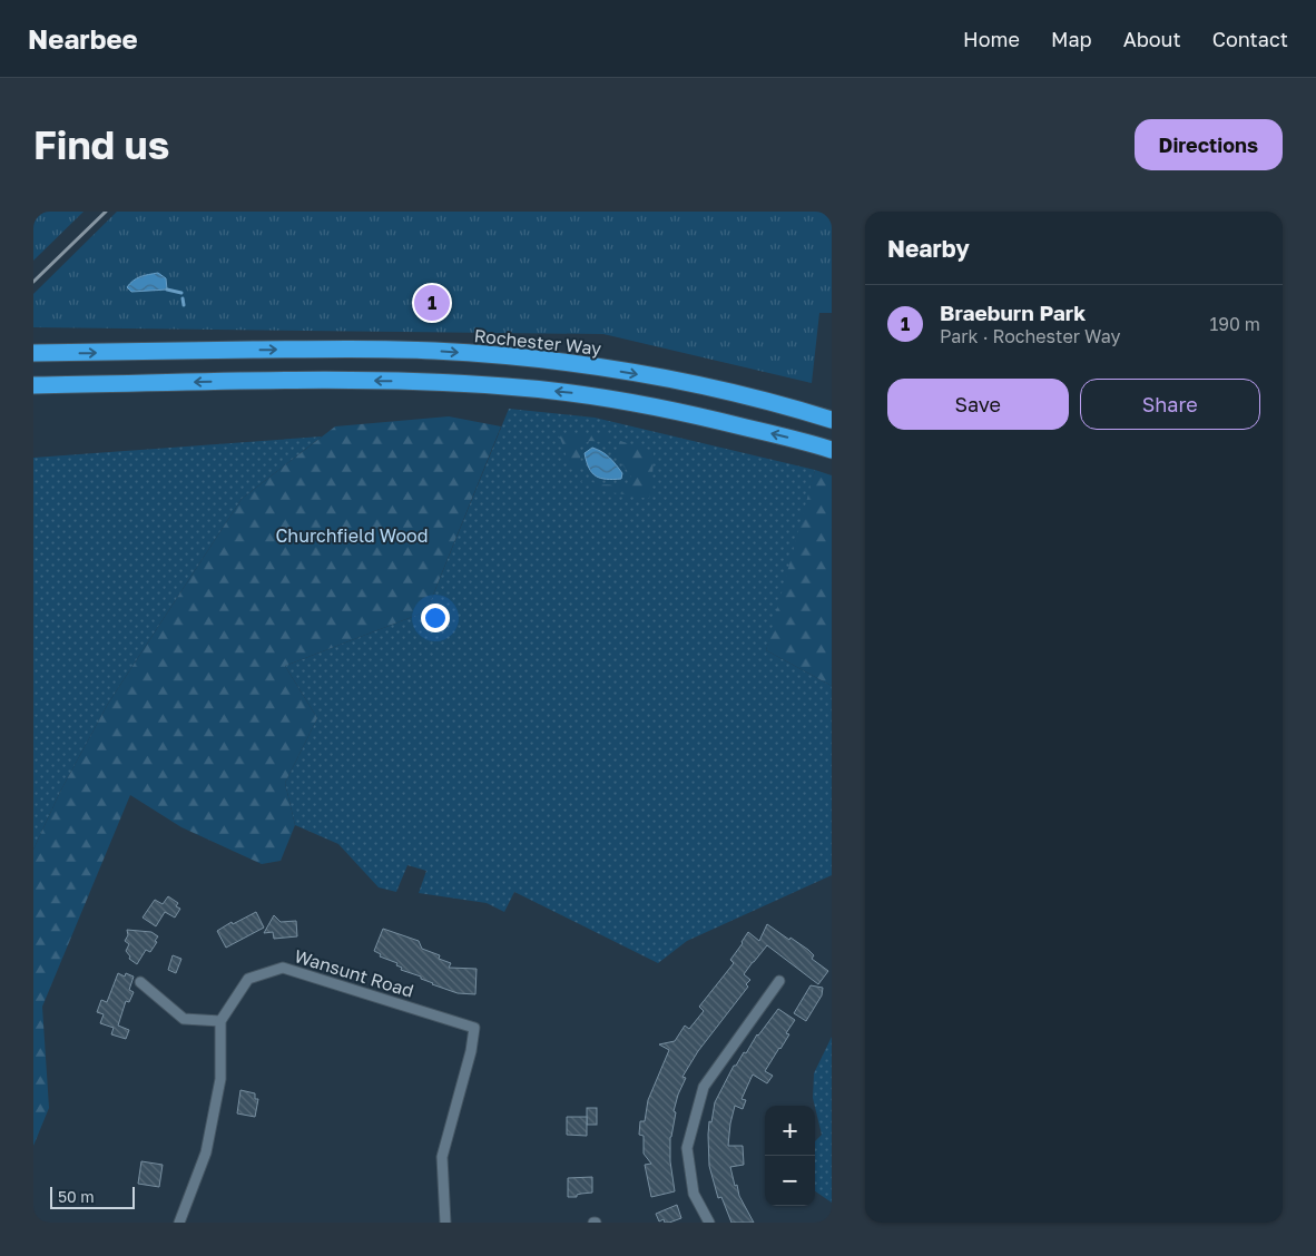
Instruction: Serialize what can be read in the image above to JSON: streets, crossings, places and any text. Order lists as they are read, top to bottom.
{
  "streets": {
    "highway": ["Rochester Way"],
    "street": ["Wansunt Road"]
  },
  "parks": ["Churchfield Wood"],
  "scale_bar": "50 m",
  "page": {
    "header": "Nearbee",
    "nav": [
      "Home",
      "Map",
      "About",
      "Contact"
    ],
    "buttons": [
      "Directions",
      ["Save", "Share"]
    ],
    "title": "Find us",
    "heading": "Nearby",
    "pins": "1",
    "list": [
      {
        "mark": "1",
        "name": "Braeburn Park",
        "note": "Park · Rochester Way",
        "value": "190 m"
      }
    ],
    "map_buttons": ["+", "−"],
    "scale": "50 m"
  }
}
